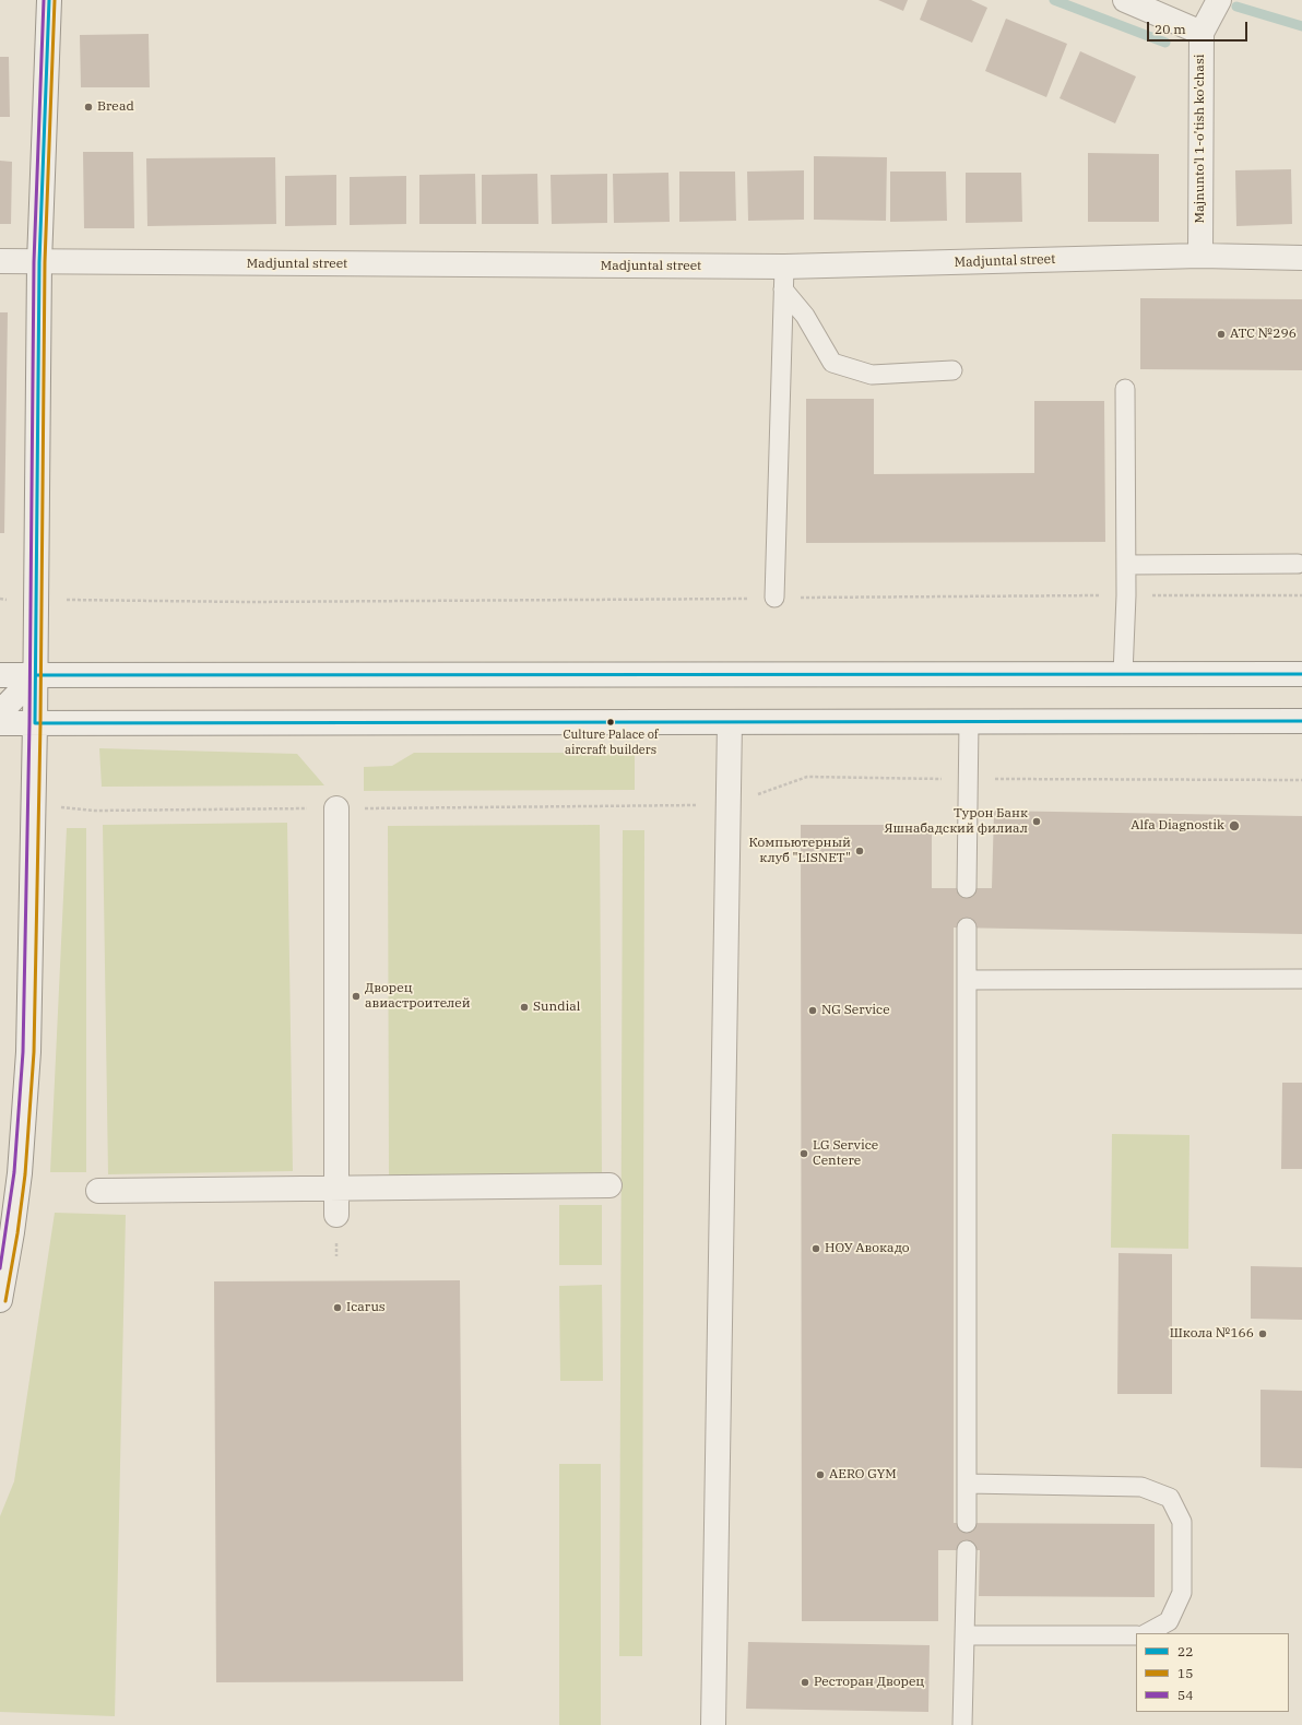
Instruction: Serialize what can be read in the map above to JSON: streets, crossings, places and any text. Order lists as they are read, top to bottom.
{
  "streets": {
    "main road": ["Majnunto'l 1-o'tish ko'chasi", "Madjuntal street"]
  },
  "crossings": [
    ["Majnunto'l 1-o'tish ko'chasi", "Madjuntal street"]
  ],
  "places": [
    "Bread",
    "АТС №296",
    "Culture Palace of aircraft builders",
    "Турон Банк Яшнабадский филиал",
    "Alfa Diagnostik",
    "Компьютерный клуб \"LISNET\"",
    "Дворец авиастроителей",
    "Sundial",
    "NG Service",
    "LG Service Centere",
    "НОУ Авокадо",
    "Icarus",
    "Школа №166",
    "AERO GYM",
    "Ресторан Дворец"
  ],
  "lines": ["transit line 22", "transit line 15", "transit line 54"],
  "legend": ["22", "15", "54"],
  "scale_bar": "20 m"
}
